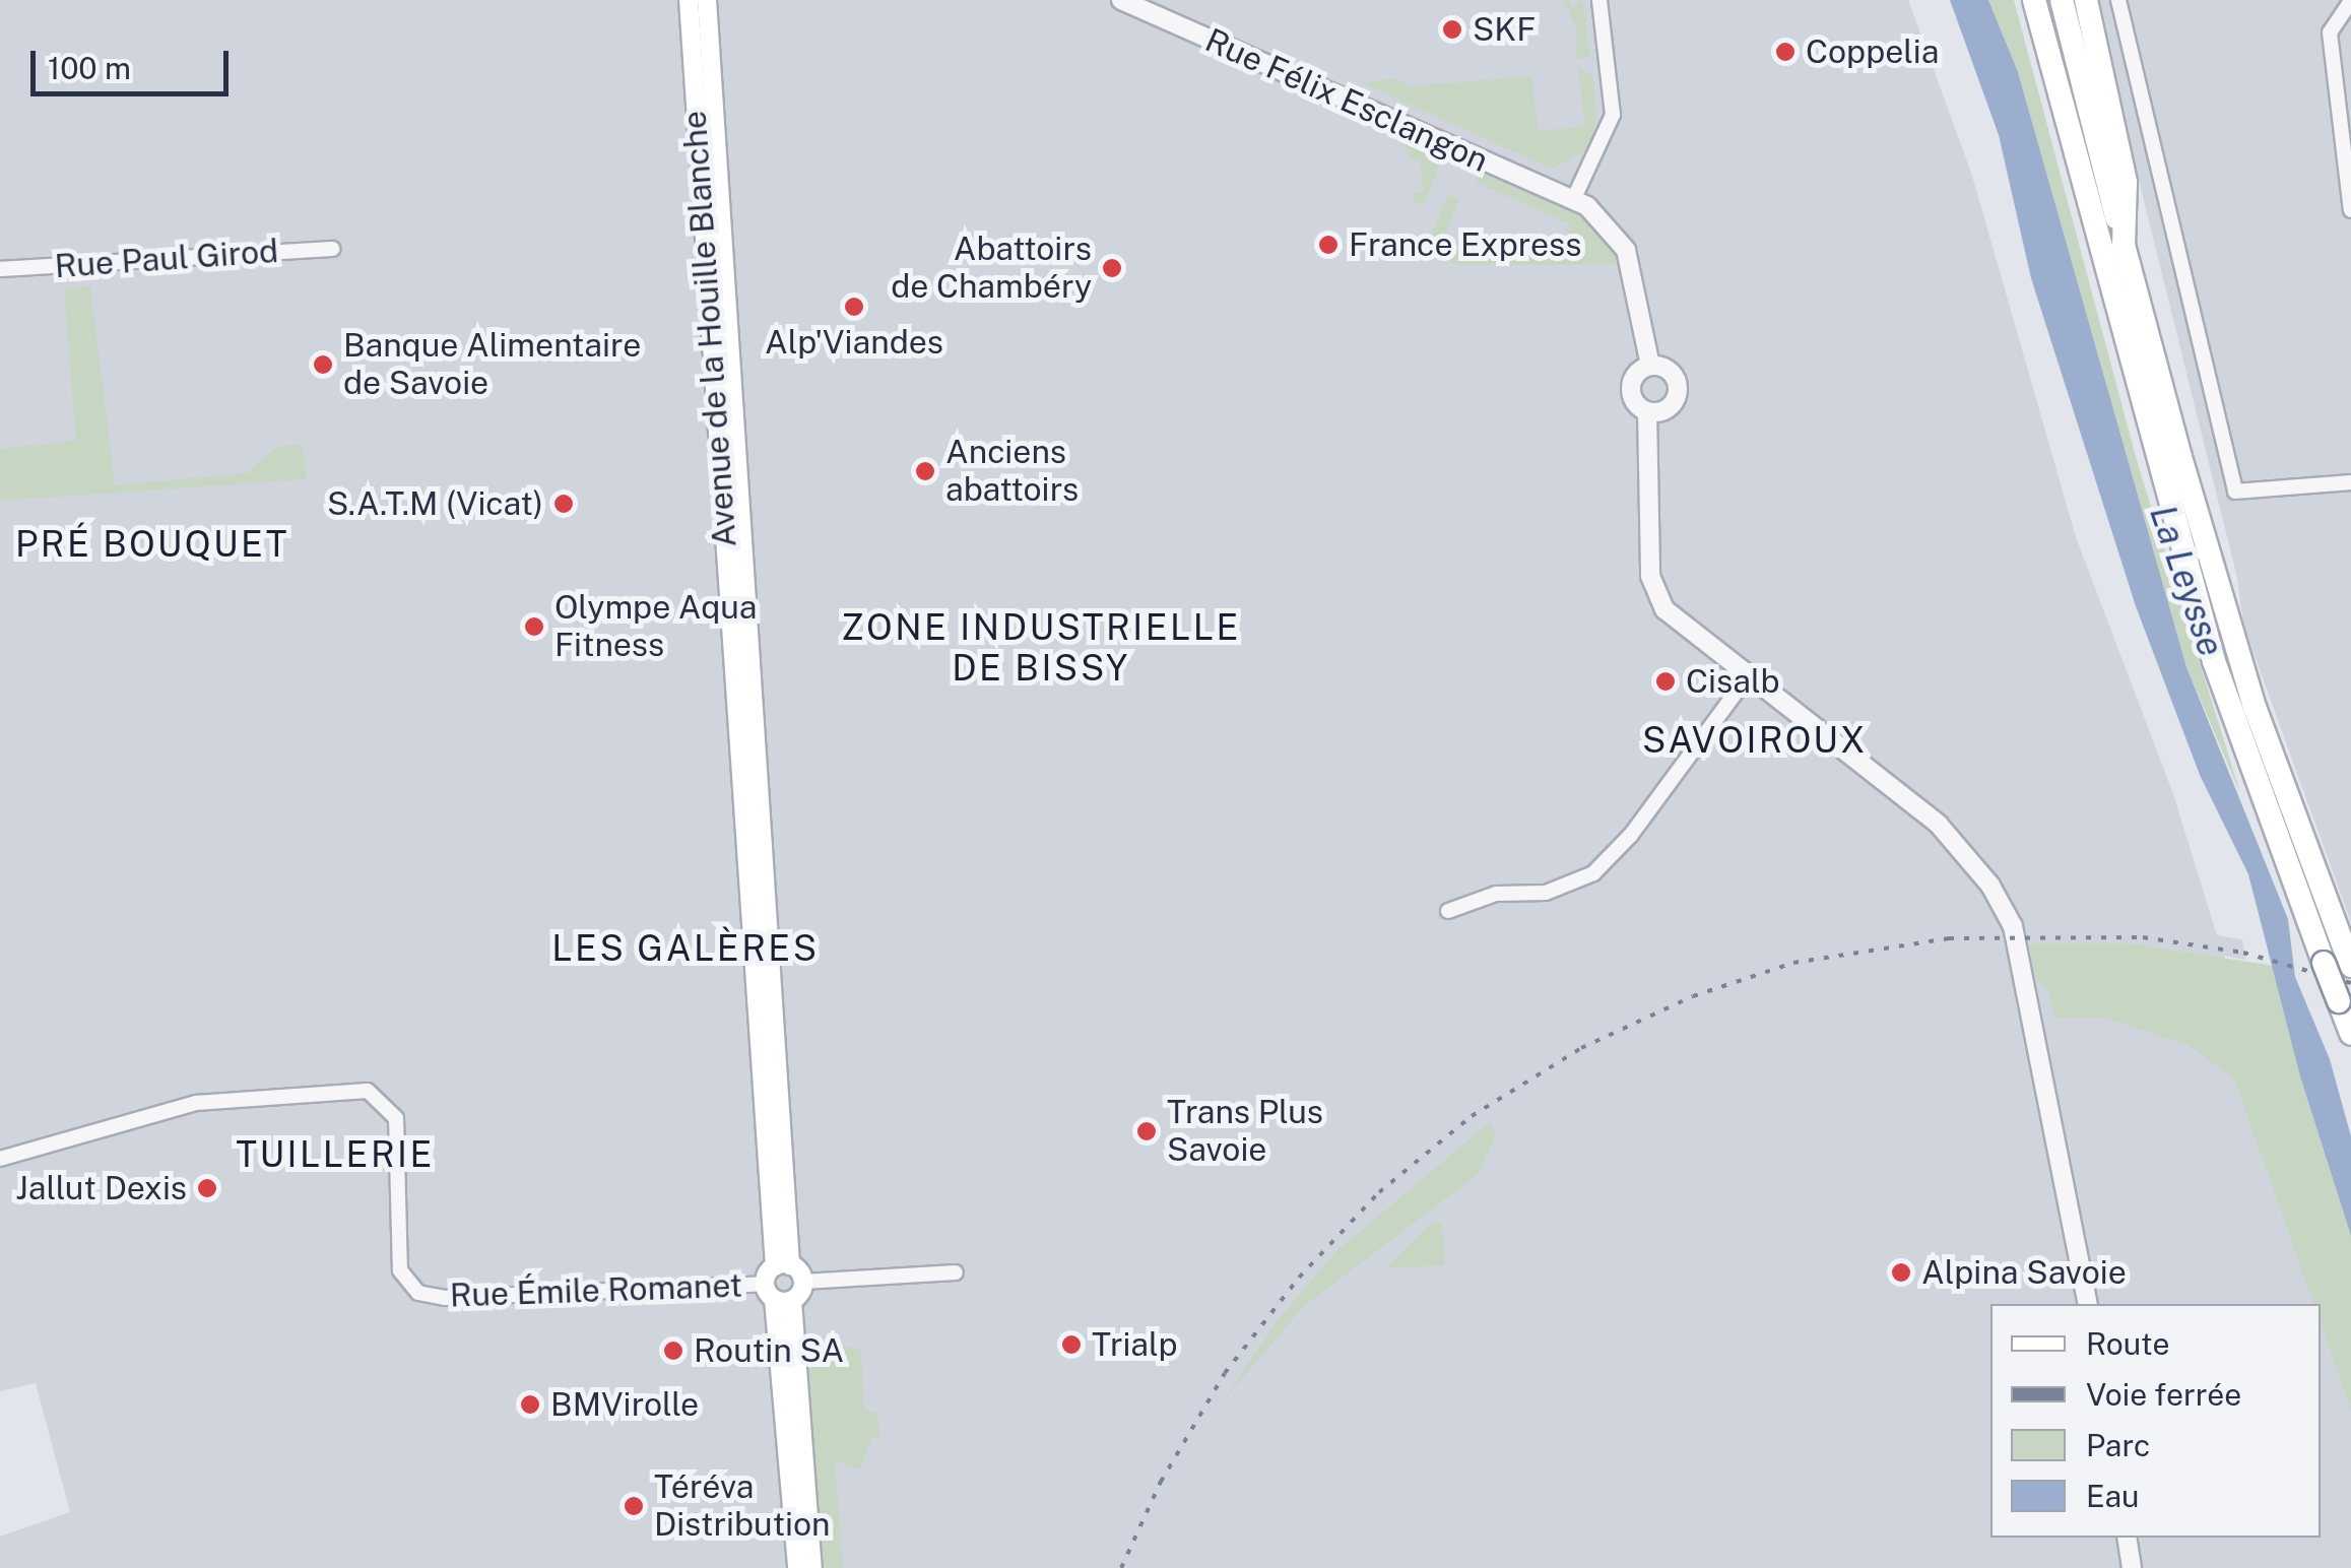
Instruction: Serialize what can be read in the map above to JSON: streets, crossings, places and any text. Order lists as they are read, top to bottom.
{
  "streets": {
    "main road": ["Avenue de la Houille Blanche"],
    "street": ["Rue Félix Esclangon", "Rue Paul Girod", "Rue Émile Romanet"]
  },
  "crossings": [
    ["Avenue de la Houille Blanche", "Rue Émile Romanet"]
  ],
  "districts": [
    "PRÉ BOUQUET",
    "ZONE INDUSTRIELLE DE BISSY",
    "SAVOIROUX",
    "LES GALÈRES",
    "TUILLERIE"
  ],
  "water": ["La Leysse"],
  "places": [
    "SKF",
    "Coppelia",
    "France Express",
    "Abattoirs de Chambéry",
    "Alp'Viandes",
    "Banque Alimentaire de Savoie",
    "Anciens abattoirs",
    "S.A.T.M (Vicat)",
    "Olympe Aqua Fitness",
    "Cisalb",
    "Trans Plus Savoie",
    "Jallut Dexis",
    "Alpina Savoie",
    "Trialp",
    "Routin SA",
    "BMVirolle",
    "Téréva Distribution"
  ],
  "legend": [
    "Route",
    "Voie ferrée",
    "Parc",
    "Eau"
  ],
  "scale_bar": "100 m"
}
